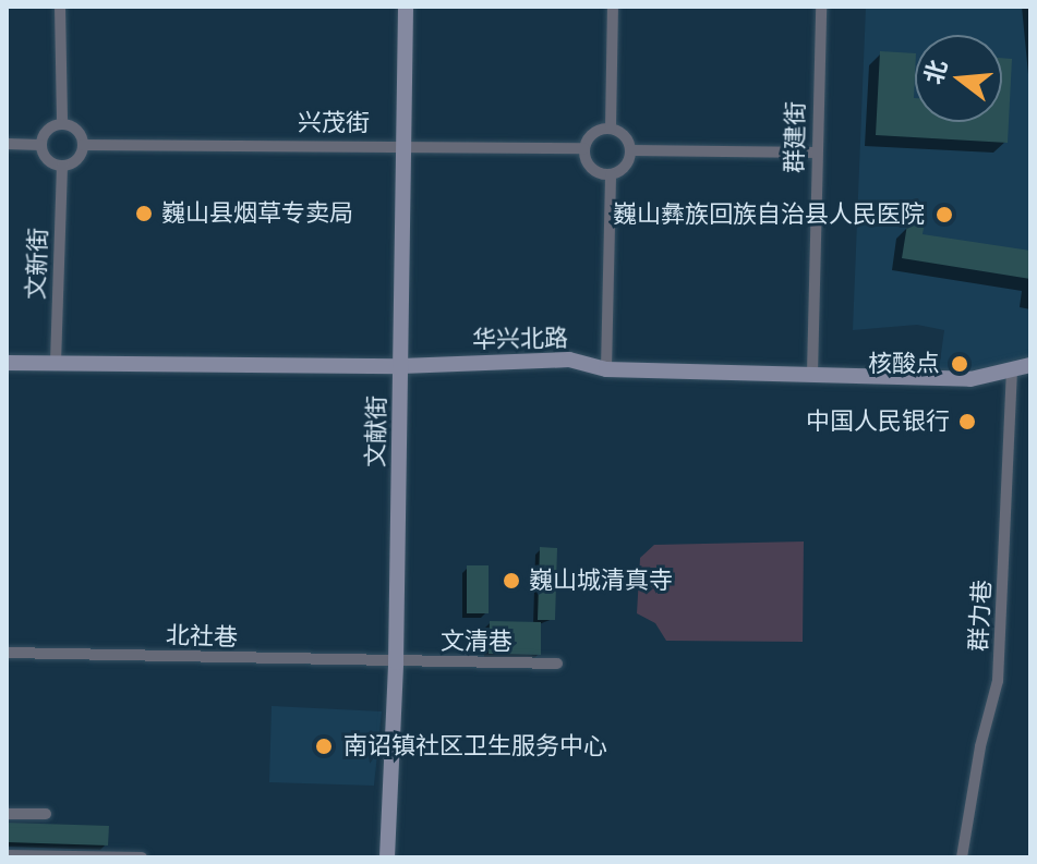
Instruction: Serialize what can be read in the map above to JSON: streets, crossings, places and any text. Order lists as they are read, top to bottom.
{
  "streets": {
    "street": [
      "兴茂街",
      "群建街",
      "文新街",
      "华兴北路",
      "文献街",
      "群力巷",
      "北社巷",
      "文清巷"
    ]
  },
  "crossings": [
    ["兴茂街", "文新街"],
    ["兴茂街", "文献街"],
    ["群建街", "华兴北路"],
    ["文新街", "华兴北路"],
    ["华兴北路", "文献街"],
    ["华兴北路", "群力巷"],
    ["文献街", "北社巷"],
    ["文献街", "文清巷"],
    ["北社巷", "文清巷"]
  ],
  "places": [
    "巍山县烟草专卖局",
    "巍山彝族回族自治县人民医院",
    "核酸点",
    "中国人民银行",
    "巍山城清真寺",
    "南诏镇社区卫生服务中心"
  ],
  "north": "left"
}
